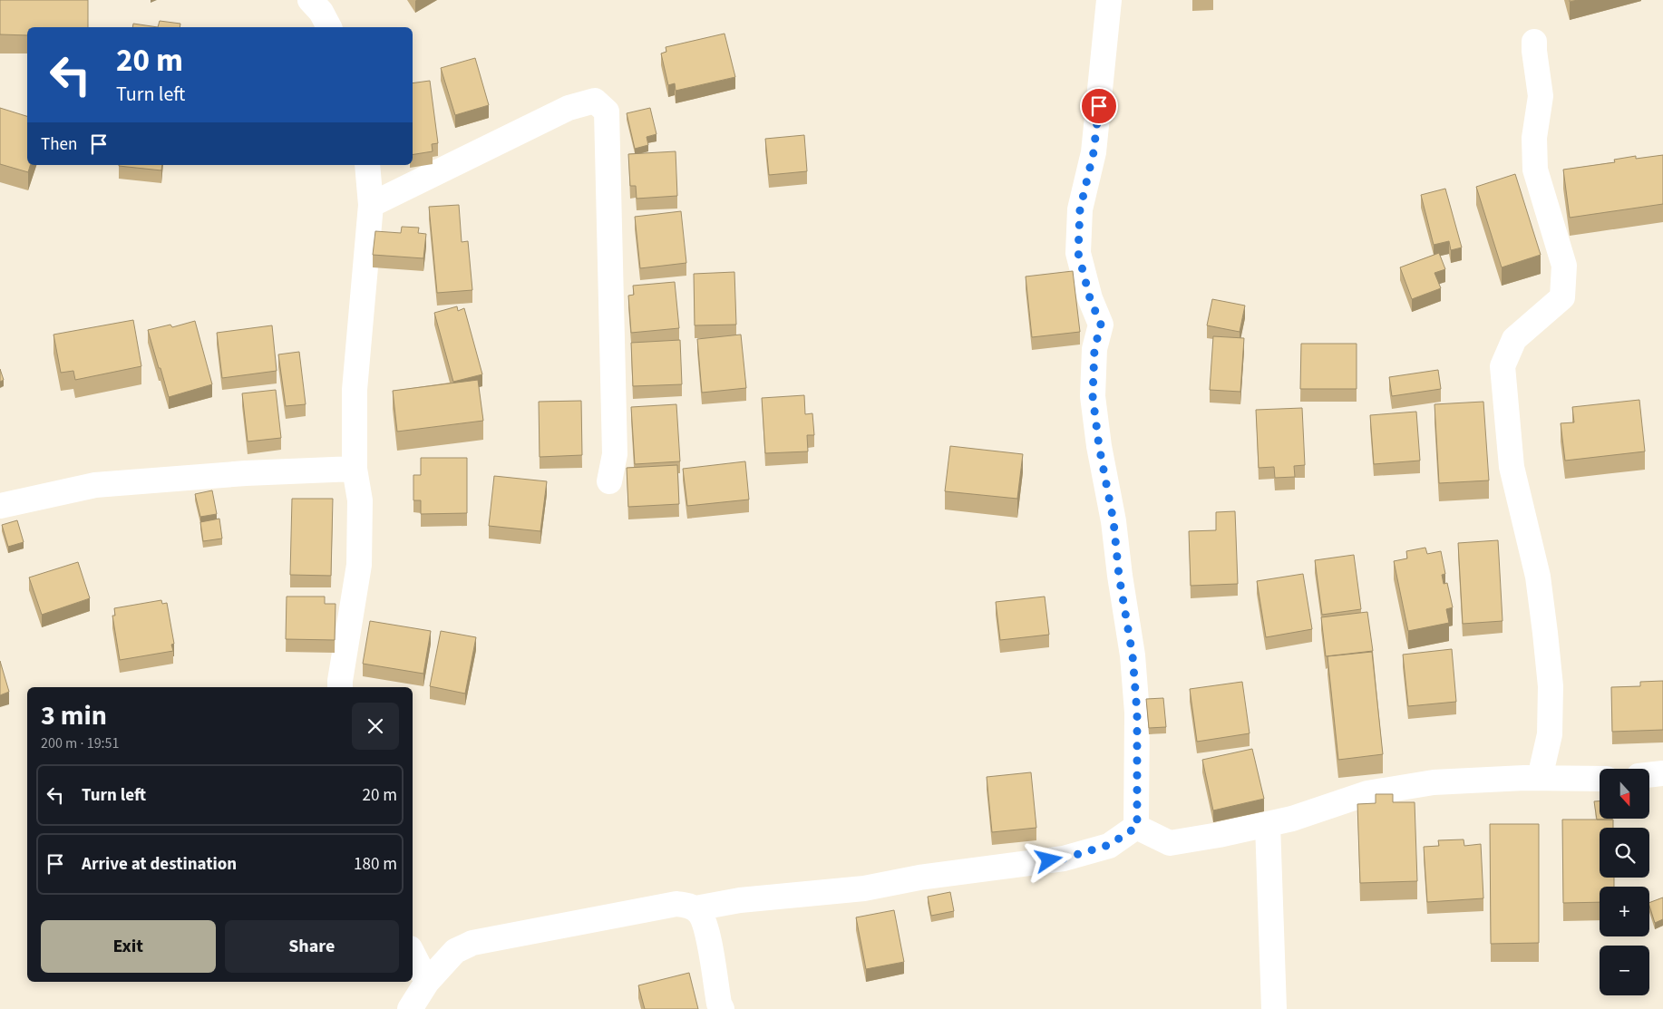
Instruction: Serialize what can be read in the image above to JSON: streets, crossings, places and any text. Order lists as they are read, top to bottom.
{
  "north": "bottom",
  "page": {
    "turn": ["20 m", "Turn left"],
    "then": "Then",
    "heading": ["3 min", "200 m · 19:51"],
    "list": [
      {
        "name": "Turn left",
        "value": "20 m"
      },
      {
        "name": "Arrive at destination",
        "value": "180 m"
      }
    ],
    "map_buttons": ["+", "−"],
    "buttons": ["Exit", "Share"]
  }
}
